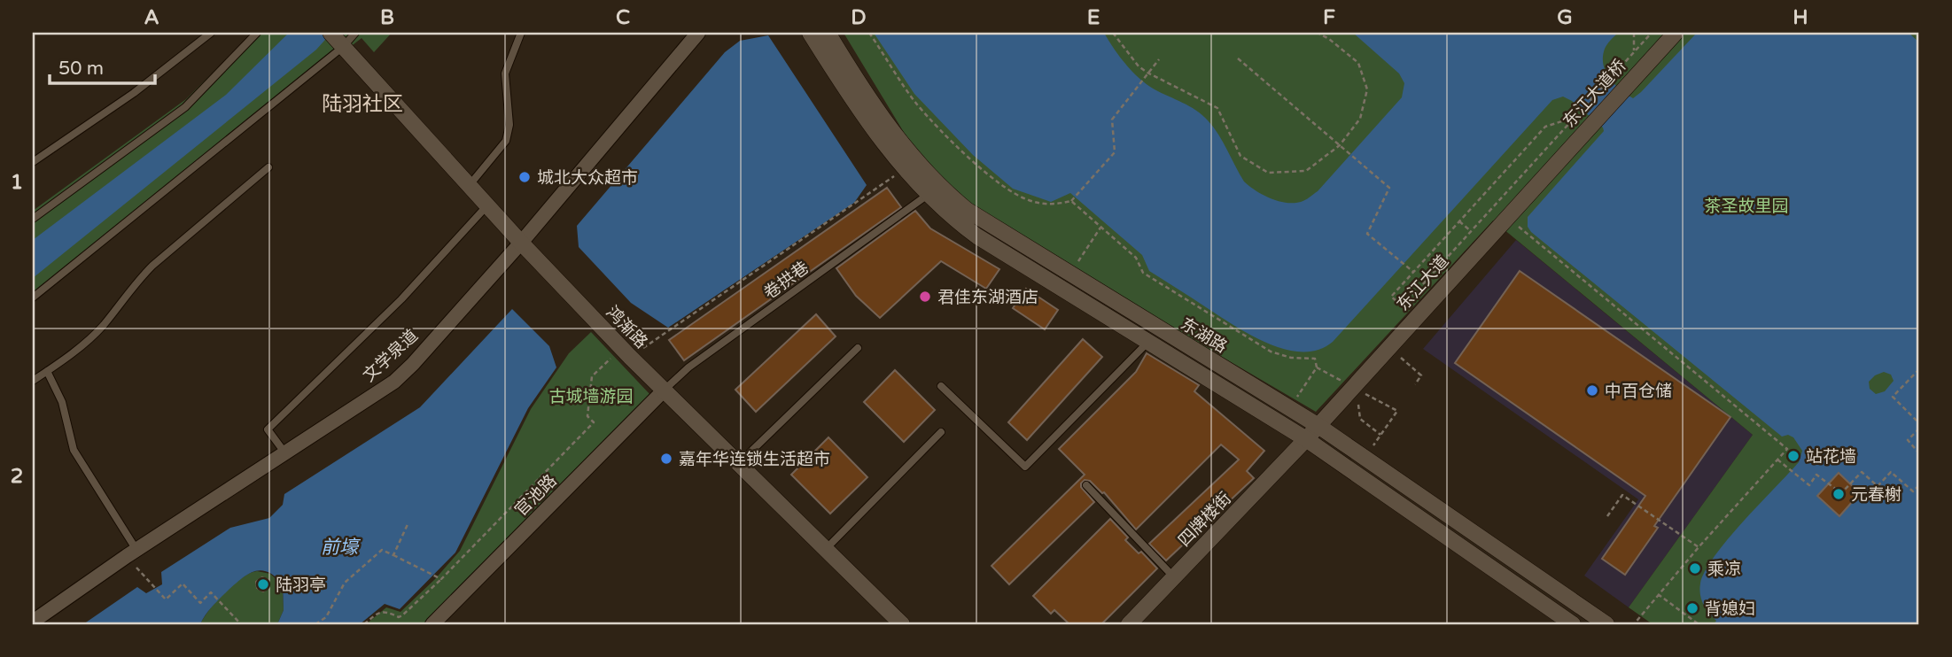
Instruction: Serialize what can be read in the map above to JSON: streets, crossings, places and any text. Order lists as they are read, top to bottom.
{
  "streets": {
    "main road": [
      "东江大道桥",
      "东江大道",
      "鸿渐路",
      "东湖路",
      "四牌楼街"
    ],
    "street": ["文学泉道", "官池路"],
    "lane": ["卷拱巷"]
  },
  "crossings": [
    ["东江大道桥", "东江大道"],
    ["卷拱巷", "鸿渐路"],
    ["卷拱巷", "东湖路"],
    ["卷拱巷", "官池路"],
    ["东江大道", "东湖路"],
    ["东江大道", "四牌楼街"],
    ["鸿渐路", "文学泉道"],
    ["鸿渐路", "官池路"],
    ["东湖路", "四牌楼街"]
  ],
  "districts": ["陆羽社区"],
  "water": ["前壕"],
  "parks": ["茶圣故里园", "古城墙游园"],
  "places": [
    "城北大众超市",
    "君佳东湖酒店",
    "中百仓储",
    "站花墙",
    "嘉年华连锁生活超市",
    "元春榭",
    "乘凉",
    "陆羽亭",
    "背媳妇"
  ],
  "scale_bar": "50 m",
  "grid": {
    "columns": [
      "A",
      "B",
      "C",
      "D",
      "E",
      "F",
      "G",
      "H"
    ],
    "rows": ["1", "2"]
  }
}
